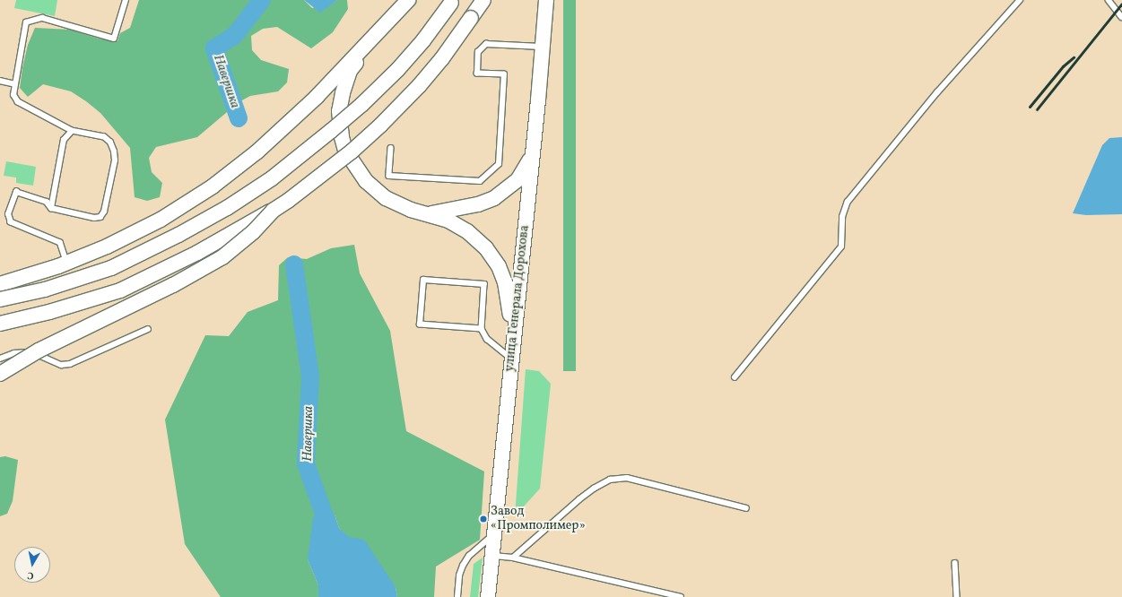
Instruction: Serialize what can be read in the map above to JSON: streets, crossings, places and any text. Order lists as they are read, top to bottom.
{
  "streets": {
    "main road": ["улица Генерала Дорохова"]
  },
  "water": ["Навершка"],
  "places": ["Завод «Промполимер»"],
  "north": "bottom"
}
